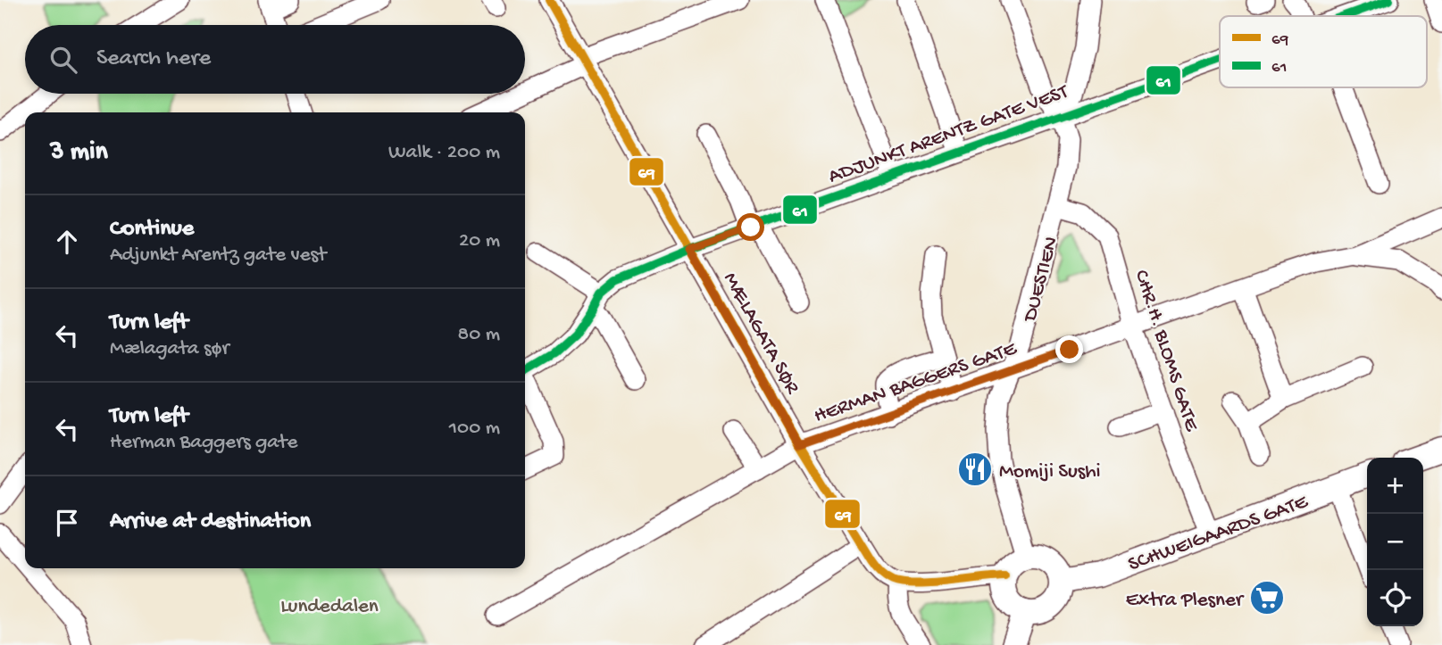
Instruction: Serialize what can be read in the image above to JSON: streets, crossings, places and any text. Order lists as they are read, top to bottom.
{
  "streets": {
    "main road": ["SCHWEIGAARDS GATE"],
    "street": [
      "ADJUNKT ARENTZ GATE VEST",
      "DUESTIEN",
      "MÆLAGATA SØR",
      "CHR.H. BLOMS GATE",
      "HERMAN BAGGERS GATE"
    ]
  },
  "crossings": [
    ["ADJUNKT ARENTZ GATE VEST", "DUESTIEN"],
    ["ADJUNKT ARENTZ GATE VEST", "MÆLAGATA SØR"],
    ["DUESTIEN", "CHR.H. BLOMS GATE"],
    ["DUESTIEN", "HERMAN BAGGERS GATE"],
    ["DUESTIEN", "SCHWEIGAARDS GATE"],
    ["MÆLAGATA SØR", "HERMAN BAGGERS GATE"],
    ["CHR.H. BLOMS GATE", "HERMAN BAGGERS GATE"],
    ["CHR.H. BLOMS GATE", "SCHWEIGAARDS GATE"]
  ],
  "parks": ["Lundedalen"],
  "places": {
    "restaurant": ["Momiji Sushi"],
    "supermarket": ["Extra Plesner"]
  },
  "lines": ["transit line 69", "transit line 61"],
  "legend": ["69", "61"],
  "page": {
    "search": "Search here",
    "heading": ["3 min", "Walk · 200 m"],
    "list": [
      ["Continue", "Adjunkt Arentz gate vest", "20 m"],
      ["Turn left", "Mælagata sør", "80 m"],
      ["Turn left", "Herman Baggers gate", "100 m"],
      "Arrive at destination"
    ],
    "map_buttons": ["+", "−"]
  }
}
